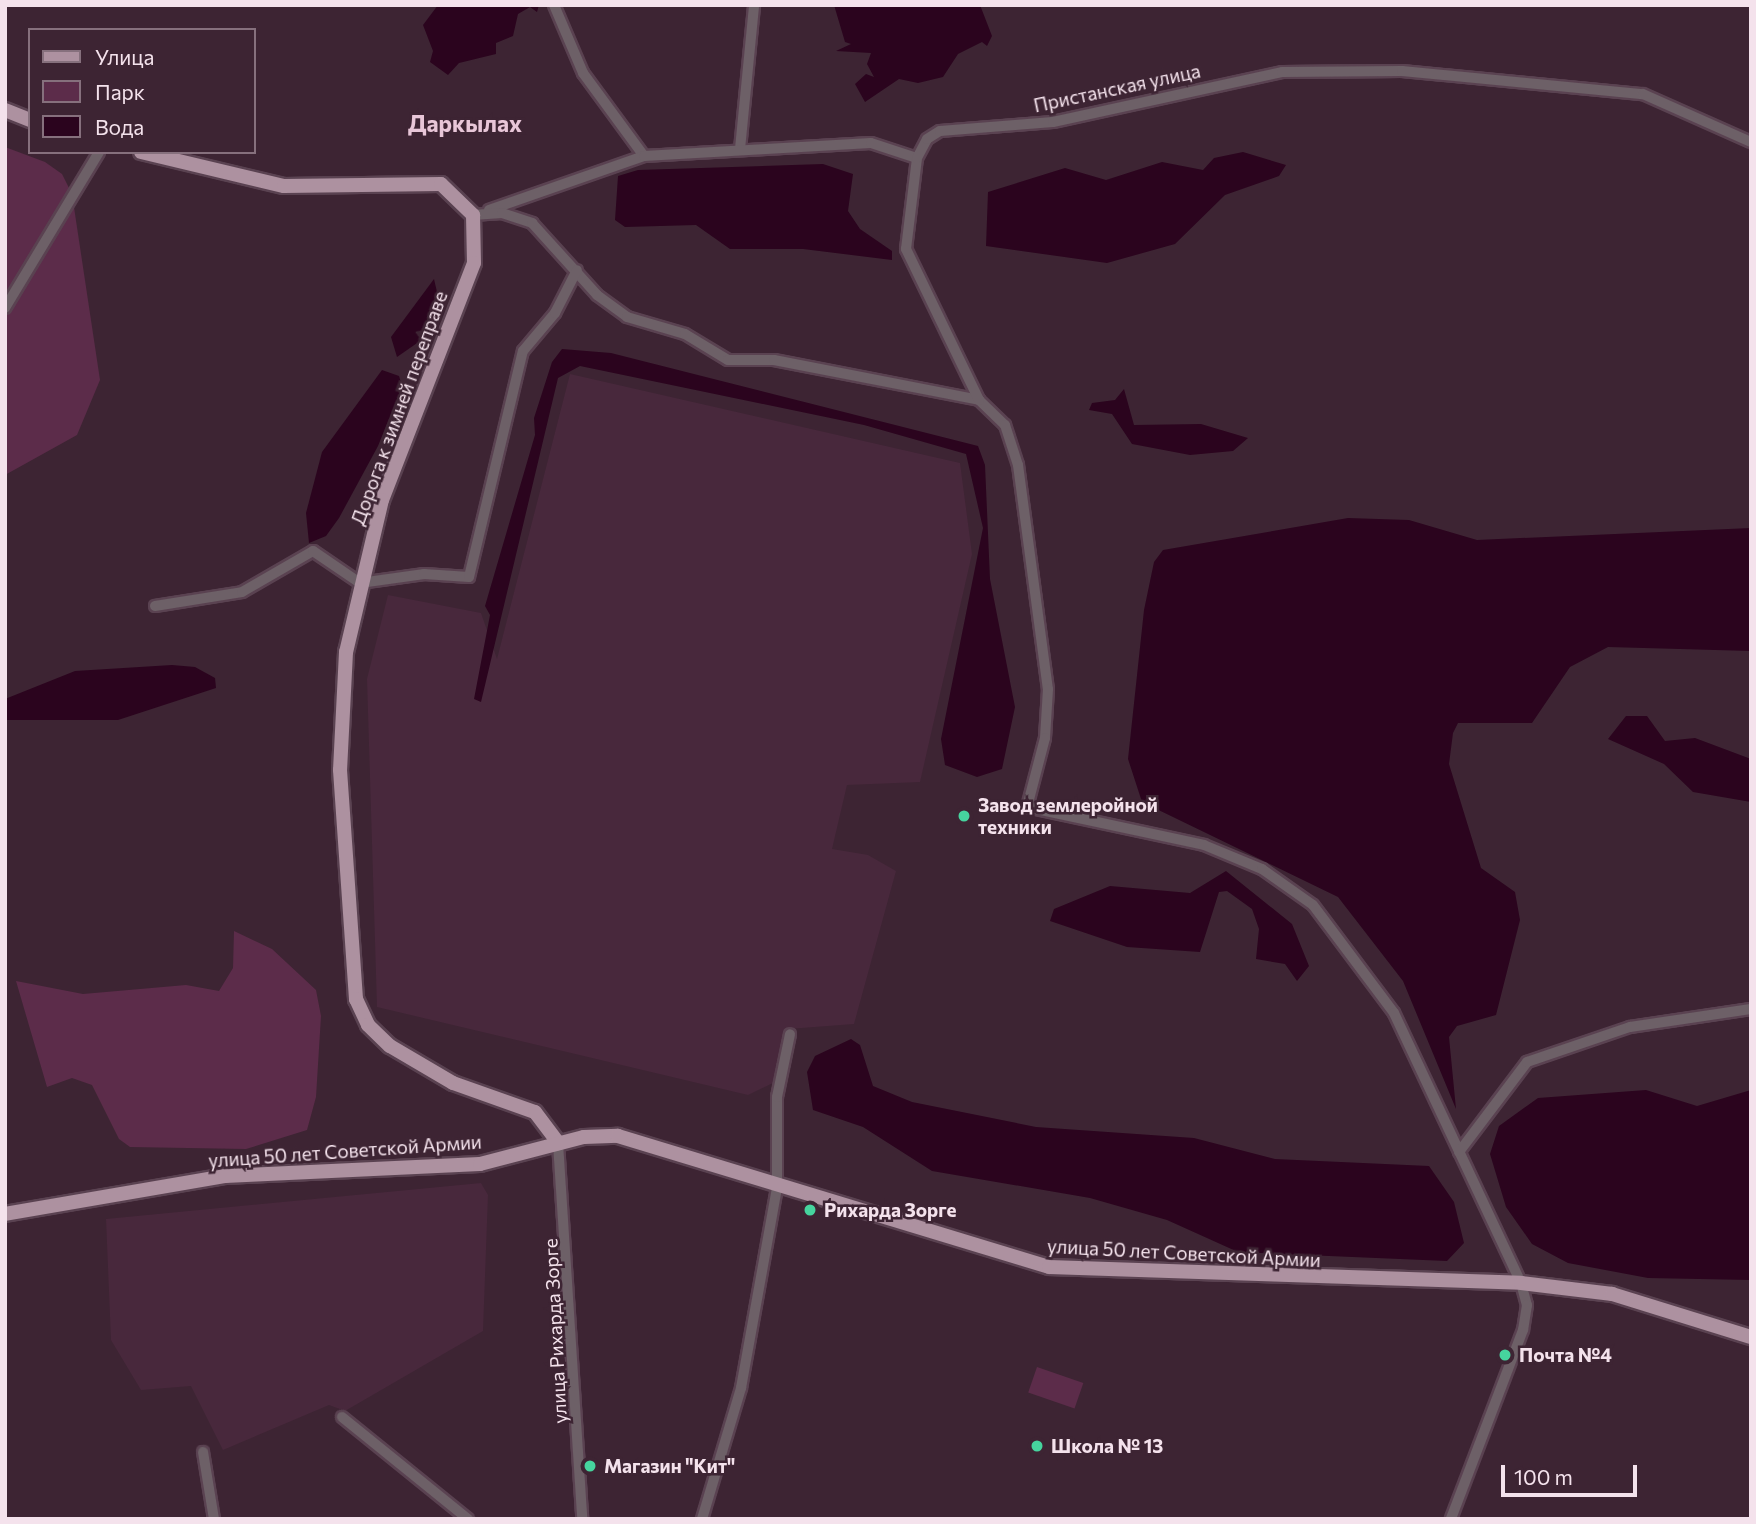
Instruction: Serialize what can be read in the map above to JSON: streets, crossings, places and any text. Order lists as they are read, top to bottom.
{
  "streets": {
    "main road": ["Дорога к зимней переправе", "улица 50 лет Советской Армии"],
    "street": ["Пристанская улица", "улица Рихарда Зорге"]
  },
  "crossings": [
    ["Дорога к зимней переправе", "улица 50 лет Советской Армии"],
    ["Дорога к зимней переправе", "улица Рихарда Зорге"],
    ["улица 50 лет Советской Армии", "улица Рихарда Зорге"]
  ],
  "districts": ["Даркылах"],
  "places": [
    "Завод землеройной техники",
    "Рихарда Зорге",
    "Почта №4",
    "Школа № 13",
    "Магазин \"Кит\""
  ],
  "legend": ["Улица", "Парк", "Вода"],
  "scale_bar": "100 m"
}
